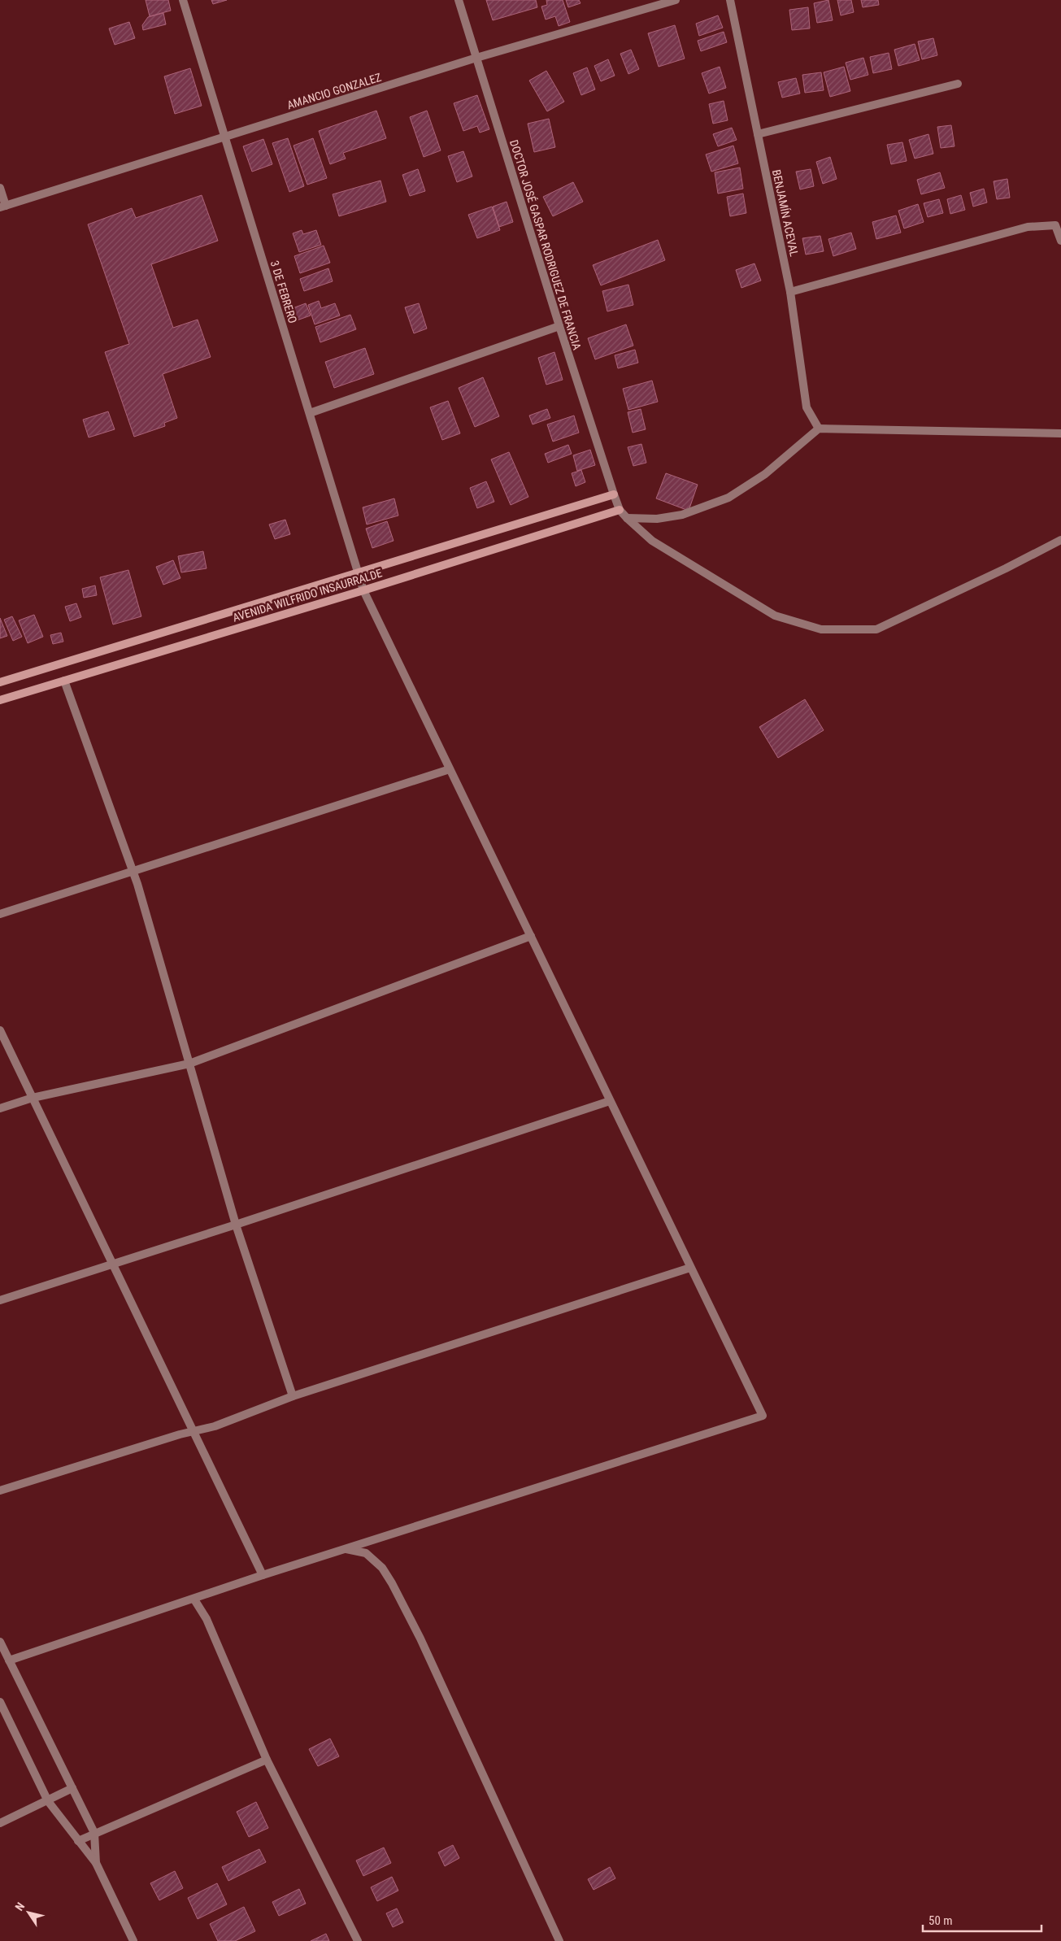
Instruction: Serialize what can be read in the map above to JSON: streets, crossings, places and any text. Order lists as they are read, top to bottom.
{
  "streets": {
    "street": [
      "AMANCIO GONZALEZ",
      "BENJAMÍN ACEVAL",
      "DOCTOR JOSÉ GASPAR RODRIGUEZ DE FRANCIA",
      "3 DE FEBRERO",
      "AVENIDA WILFRIDO INSAURRALDE"
    ]
  },
  "crossings": [
    ["AMANCIO GONZALEZ", "DOCTOR JOSÉ GASPAR RODRIGUEZ DE FRANCIA"],
    ["AMANCIO GONZALEZ", "3 DE FEBRERO"],
    ["DOCTOR JOSÉ GASPAR RODRIGUEZ DE FRANCIA", "AVENIDA WILFRIDO INSAURRALDE"],
    ["3 DE FEBRERO", "AVENIDA WILFRIDO INSAURRALDE"]
  ],
  "scale_bar": "50 m",
  "north": "top left"
}
